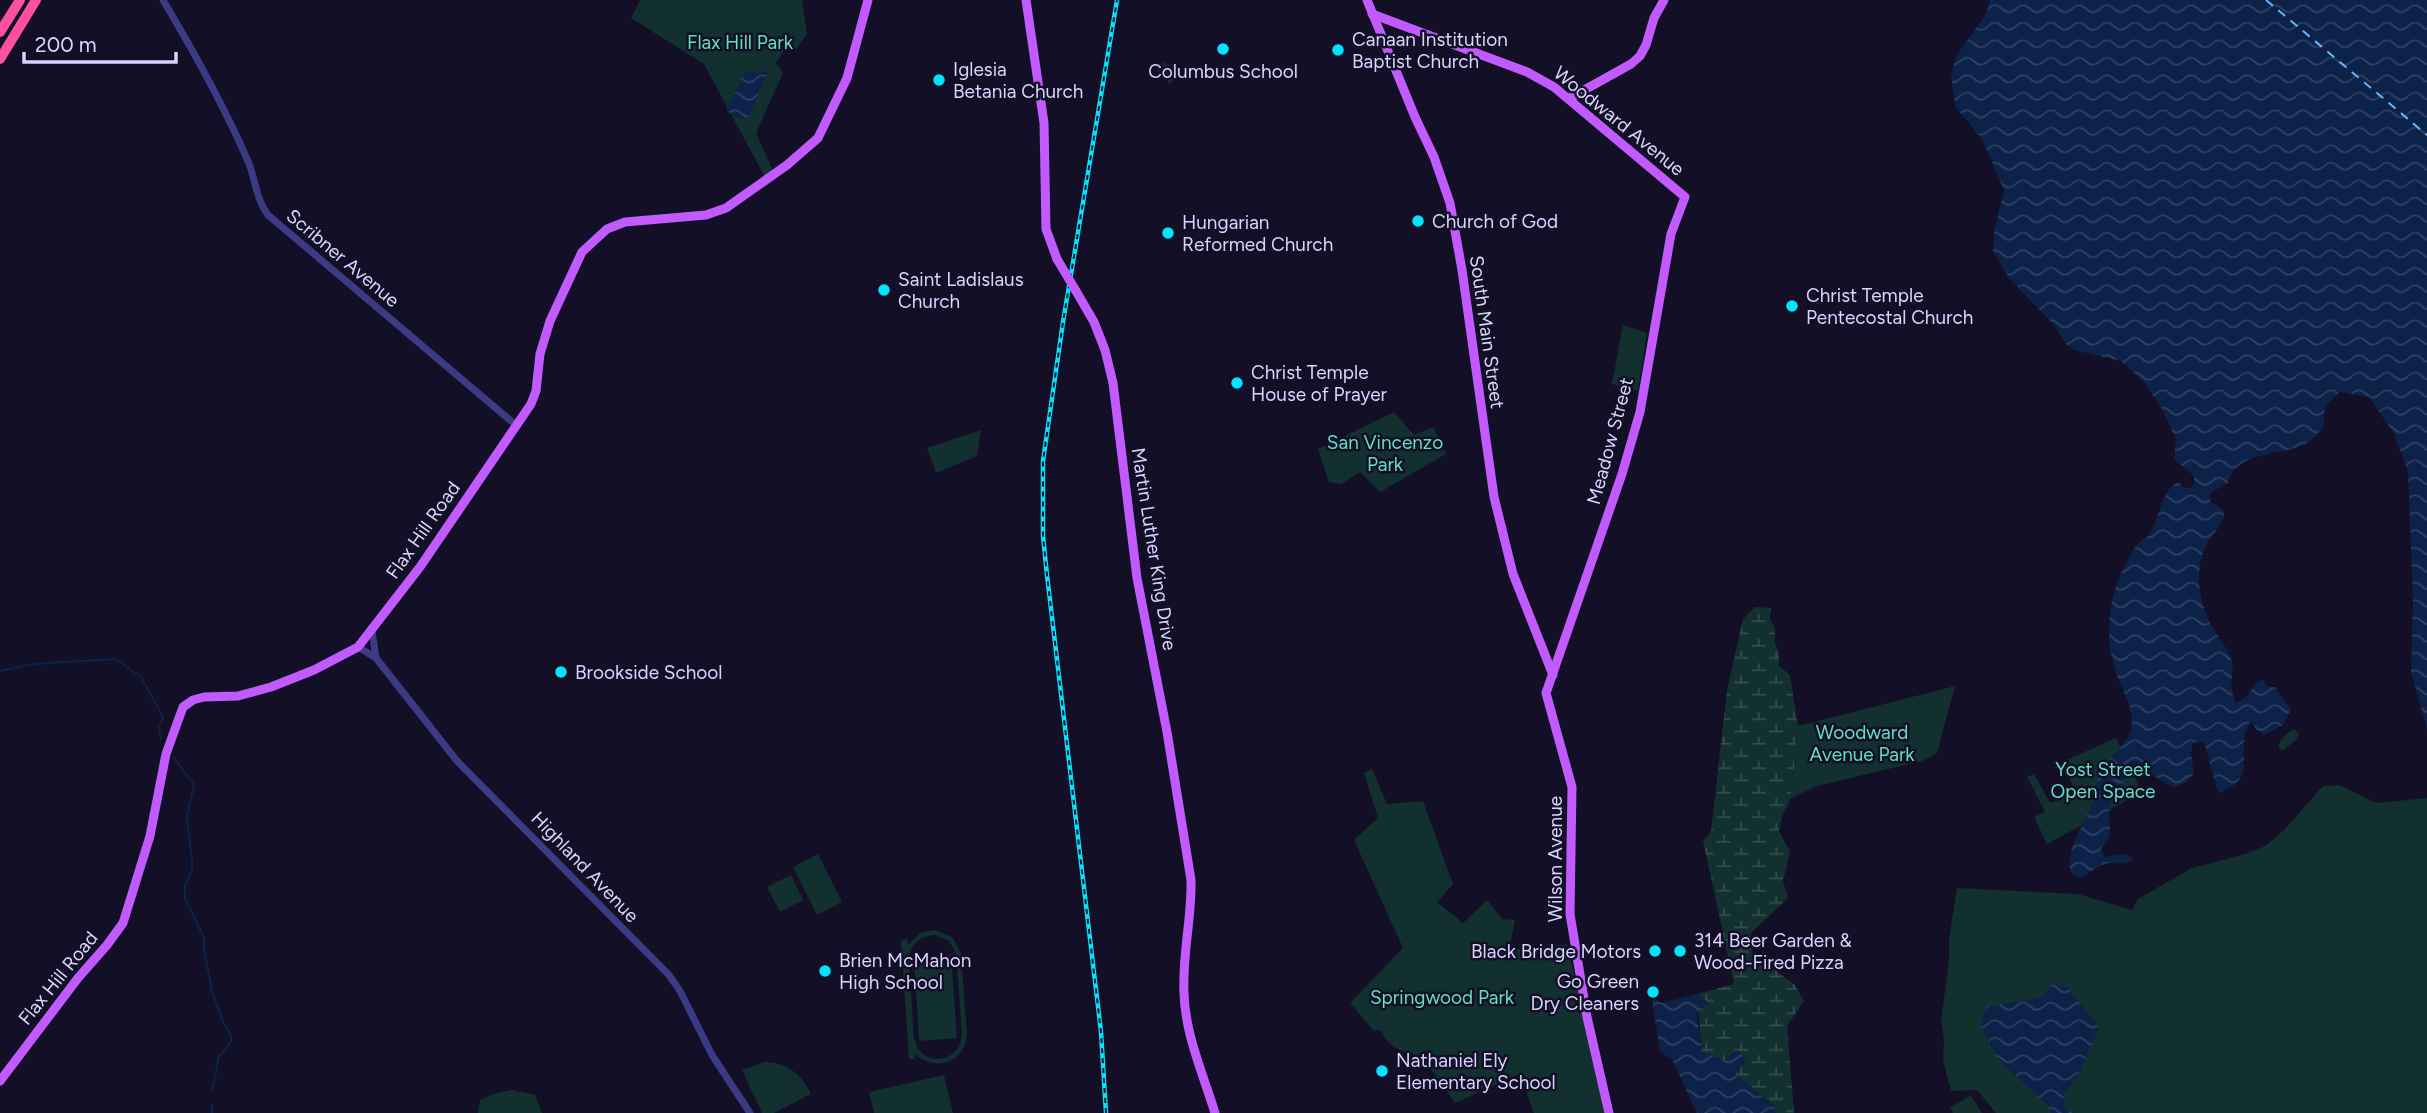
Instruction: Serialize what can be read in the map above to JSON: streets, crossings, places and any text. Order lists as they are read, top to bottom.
{
  "streets": {
    "main road": [
      "Woodward Avenue",
      "South Main Street",
      "Meadow Street",
      "Flax Hill Road",
      "Martin Luther King Drive",
      "Wilson Avenue"
    ],
    "street": ["Scribner Avenue", "Highland Avenue"]
  },
  "crossings": [
    ["Woodward Avenue", "South Main Street"],
    ["Woodward Avenue", "Meadow Street"],
    ["Scribner Avenue", "Flax Hill Road"],
    ["South Main Street", "Meadow Street"],
    ["Meadow Street", "Wilson Avenue"],
    ["Flax Hill Road", "Highland Avenue"]
  ],
  "parks": [
    "Flax Hill Park",
    "San Vincenzo Park",
    "Woodward Avenue Park",
    "Yost Street Open Space",
    "Springwood Park"
  ],
  "places": [
    "Columbus School",
    "Canaan Institution Baptist Church",
    "Iglesia Betania Church",
    "Church of God",
    "Hungarian Reformed Church",
    "Saint Ladislaus Church",
    "Christ Temple Pentecostal Church",
    "Christ Temple House of Prayer",
    "Brookside School",
    "Black Bridge Motors",
    "314 Beer Garden & Wood-Fired Pizza",
    "Brien McMahon High School",
    "Go Green Dry Cleaners",
    "Nathaniel Ely Elementary School"
  ],
  "scale_bar": "200 m"
}
